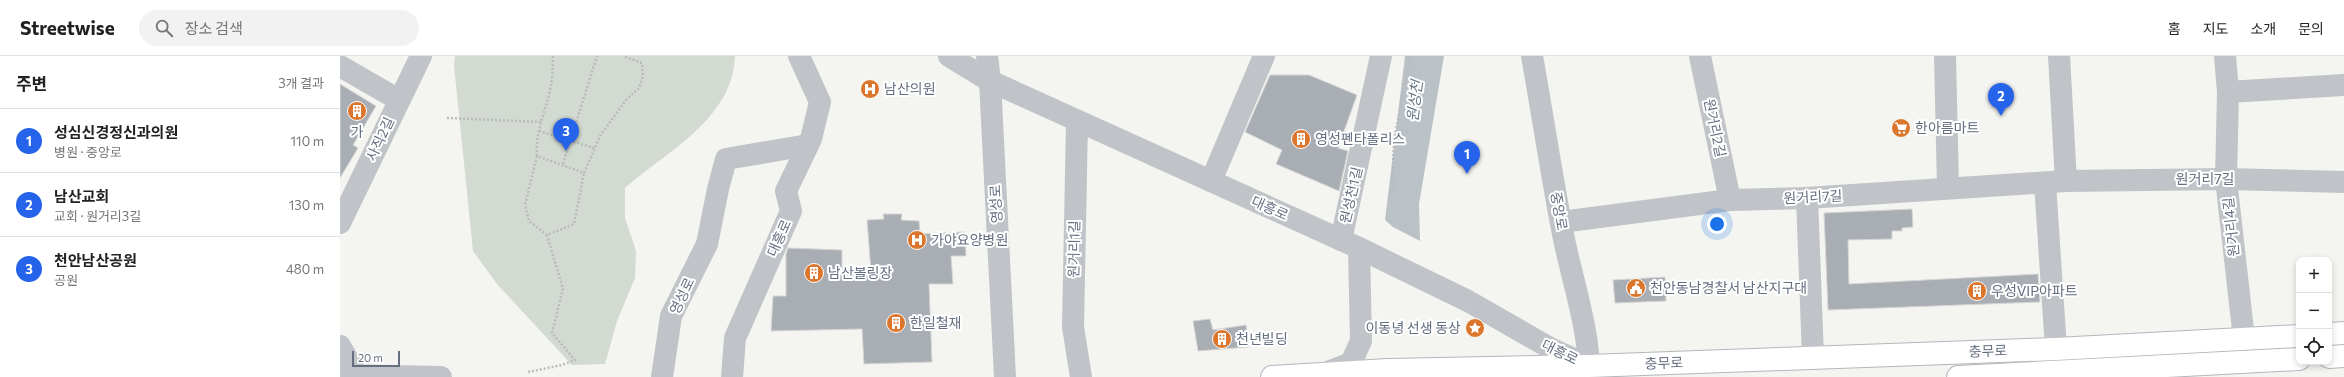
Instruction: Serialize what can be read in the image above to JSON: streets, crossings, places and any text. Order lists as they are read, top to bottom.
{
  "streets": {
    "main road": ["충무로"],
    "street": [
      "원거리2길",
      "사직2길",
      "원거리7길",
      "원성천1길",
      "영성로",
      "대흥로",
      "중앙로",
      "원거리4길",
      "원거리1길"
    ]
  },
  "crossings": [
    ["원거리2길", "원거리7길"],
    ["원거리7길", "중앙로"],
    ["원거리7길", "원거리4길"],
    ["원성천1길", "대흥로"],
    ["원성천1길", "충무로"],
    ["영성로", "대흥로"],
    ["대흥로", "중앙로"],
    ["대흥로", "원거리1길"],
    ["대흥로", "충무로"],
    ["중앙로", "충무로"],
    ["원거리4길", "충무로"]
  ],
  "water": ["원성천"],
  "places": {
    "hospital": ["남산의원", "가야요양병원"],
    "building": [
      "가",
      "영성펜타폴리스",
      "남산볼링장",
      "우성VIP아파트",
      "한일철재",
      "천년빌딩"
    ],
    "supermarket": ["한아름마트"],
    "public building": ["천안동남경찰서 남산지구대"],
    "place": ["이동녕 선생 동상"]
  },
  "scale_bar": "20 m",
  "page": {
    "header": "Streetwise",
    "search": "장소 검색",
    "nav": [
      "홈",
      "지도",
      "소개",
      "문의"
    ],
    "heading": ["주변", "3개 결과"],
    "pins": ["2", "3", "1"],
    "list": [
      {
        "mark": "1",
        "name": "성심신경정신과의원",
        "note": "병원 · 중앙로",
        "value": "110 m"
      },
      {
        "mark": "2",
        "name": "남산교회",
        "note": "교회 · 원거리3길",
        "value": "130 m"
      },
      {
        "mark": "3",
        "name": "천안남산공원",
        "note": "공원",
        "value": "480 m"
      }
    ],
    "map_buttons": ["+", "−"],
    "scale": "20 m"
  }
}
